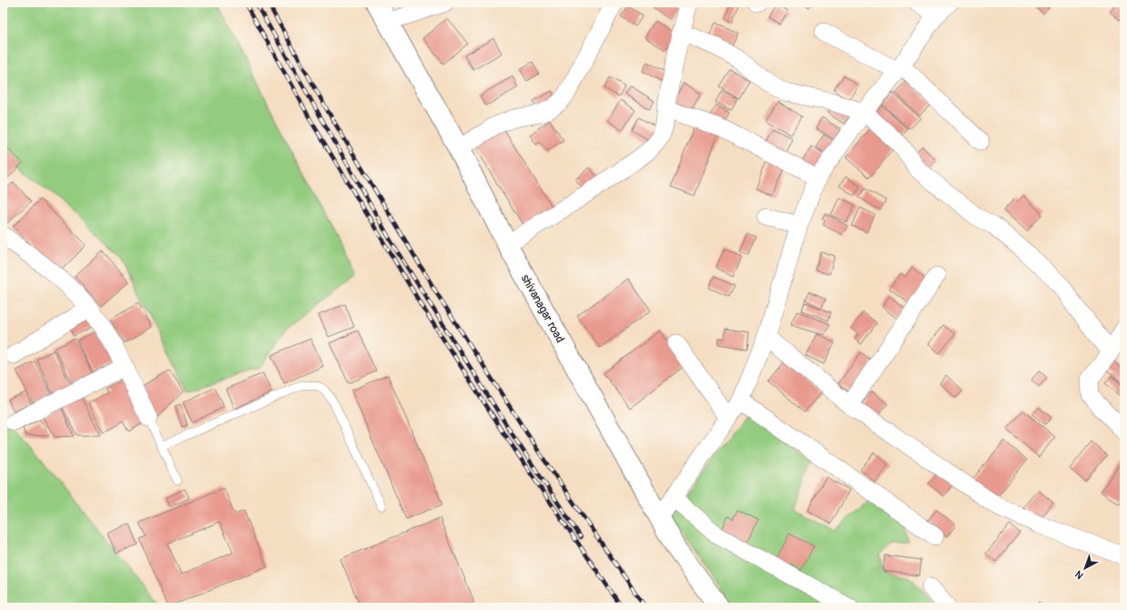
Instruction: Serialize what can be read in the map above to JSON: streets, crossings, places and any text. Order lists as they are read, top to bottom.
{
  "streets": {
    "street": ["shivanagar road"]
  },
  "north": "bottom left"
}
